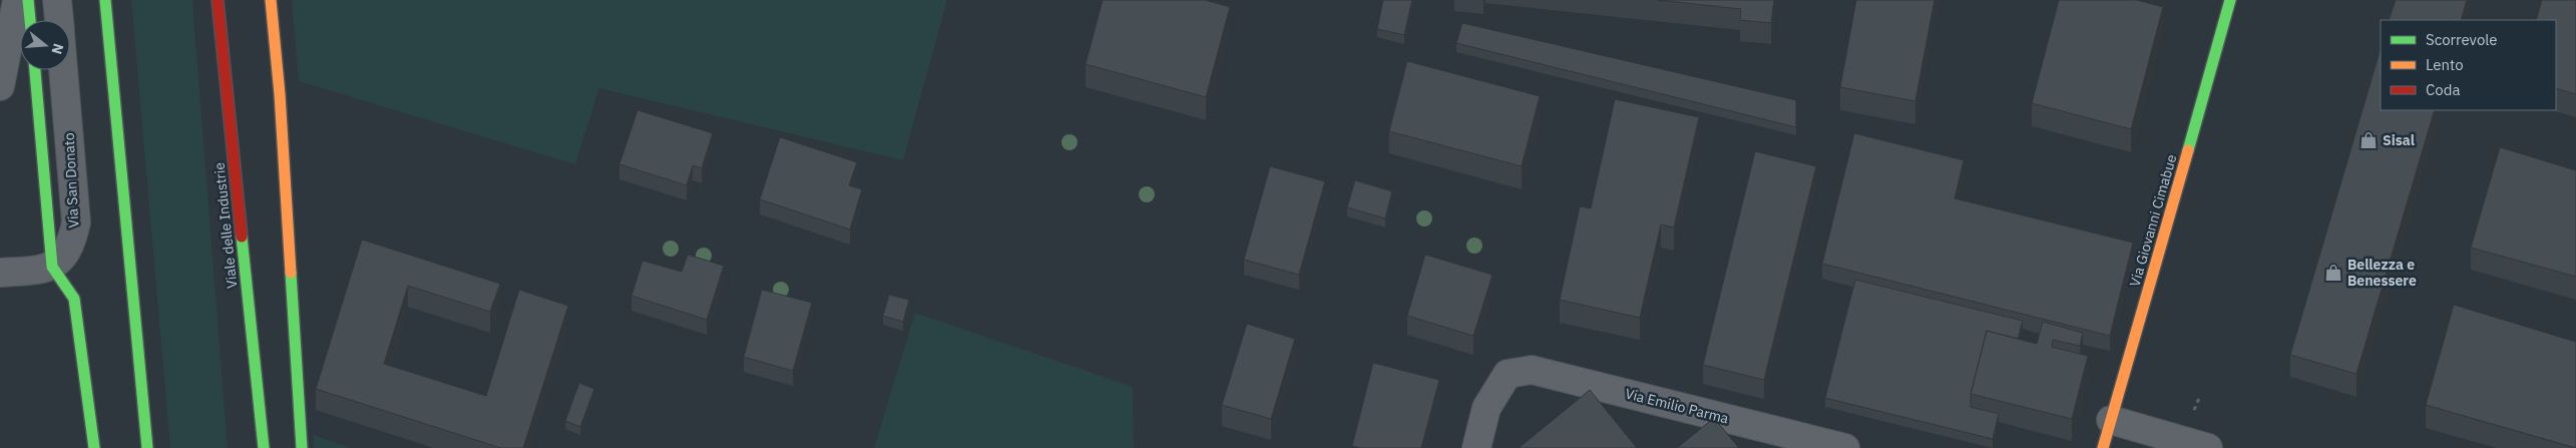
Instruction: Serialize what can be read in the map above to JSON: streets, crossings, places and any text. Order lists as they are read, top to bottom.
{
  "streets": {
    "main road": ["Via Giovanni Cimabue", "Viale delle Industrie"],
    "street": ["Via San Donato", "Via Emilio Parma"]
  },
  "places": {
    "shop": ["Sisal", "Bellezza e Benessere"]
  },
  "legend": ["Scorrevole", "Lento", "Coda"],
  "north": "right"
}
